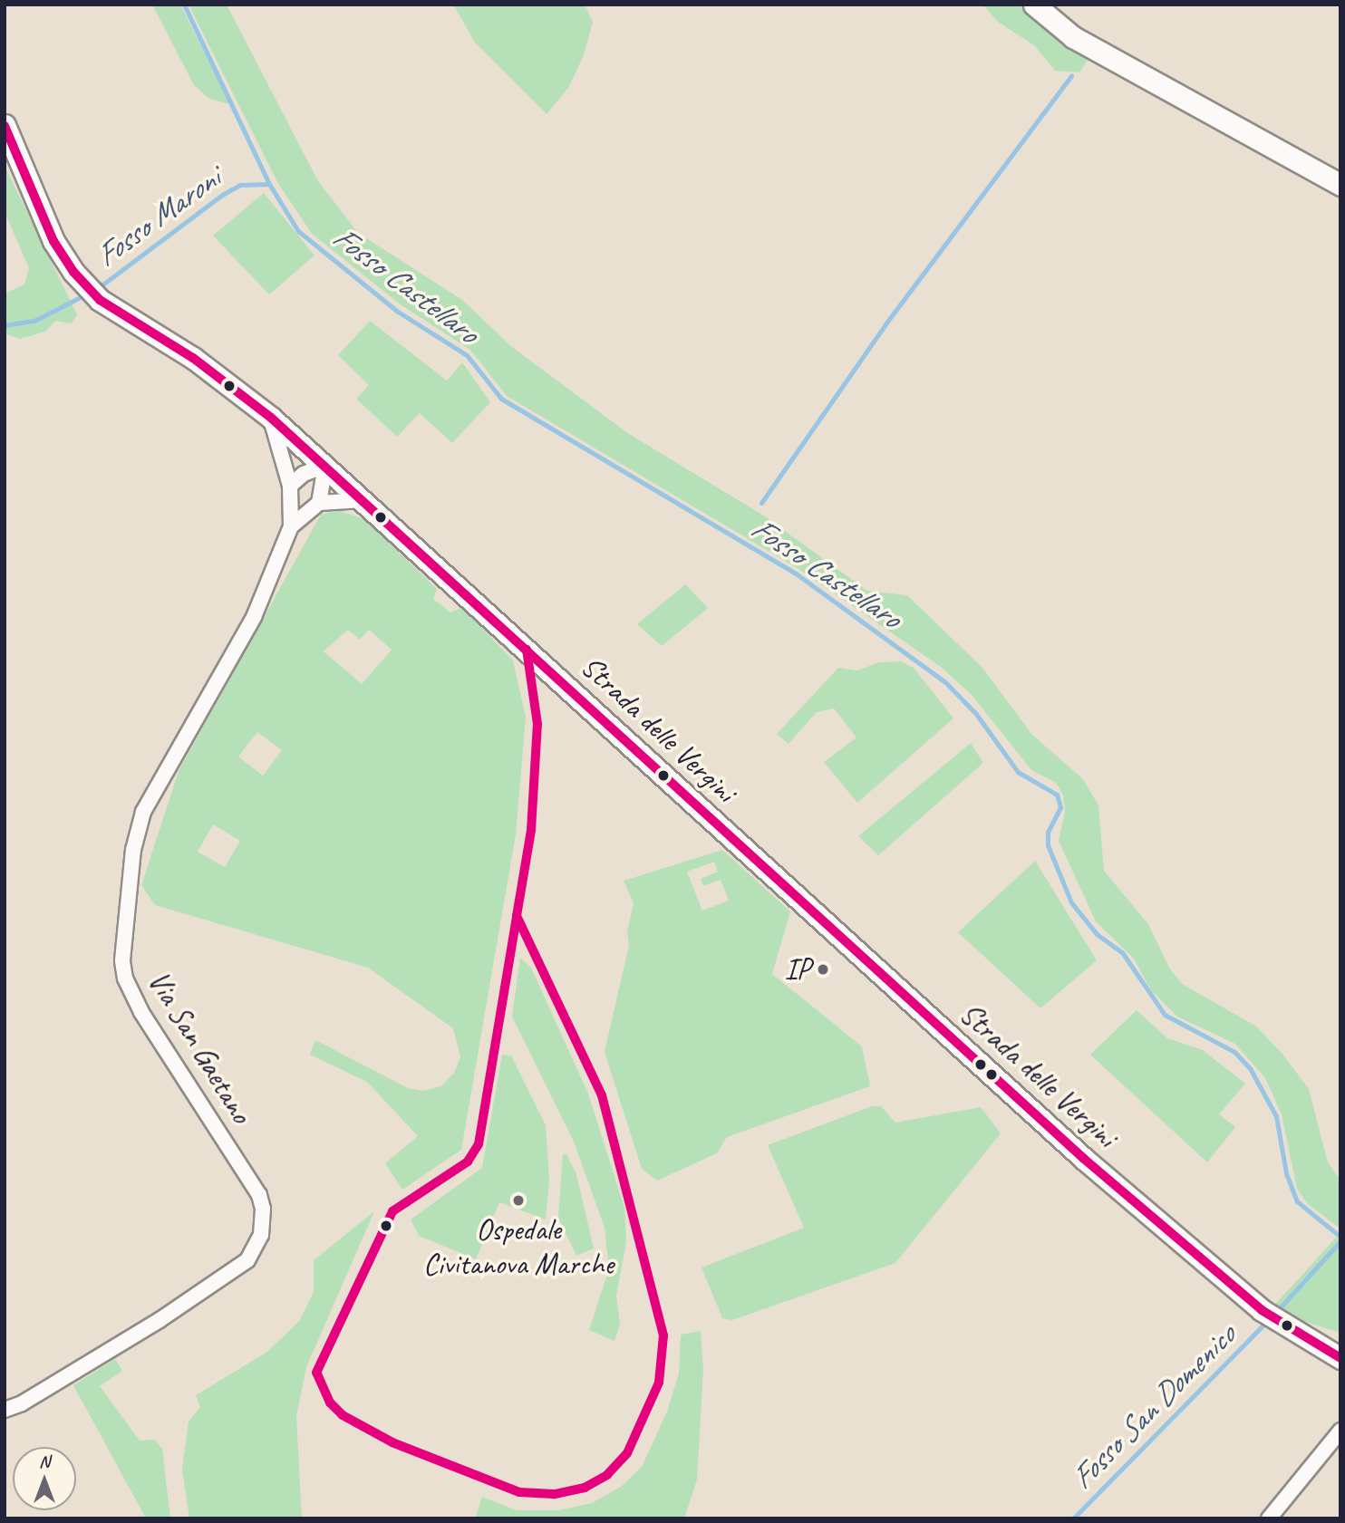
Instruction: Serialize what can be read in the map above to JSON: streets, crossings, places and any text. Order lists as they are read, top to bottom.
{
  "streets": {
    "main road": ["Strada delle Vergini"],
    "street": ["Via San Gaetano"]
  },
  "crossings": [
    ["Strada delle Vergini", "Via San Gaetano"]
  ],
  "water": ["Fosso Maroni", "Fosso Castellaro", "Fosso San Domenico"],
  "places": ["IP", "Ospedale Civitanova Marche"],
  "north": "top"
}
